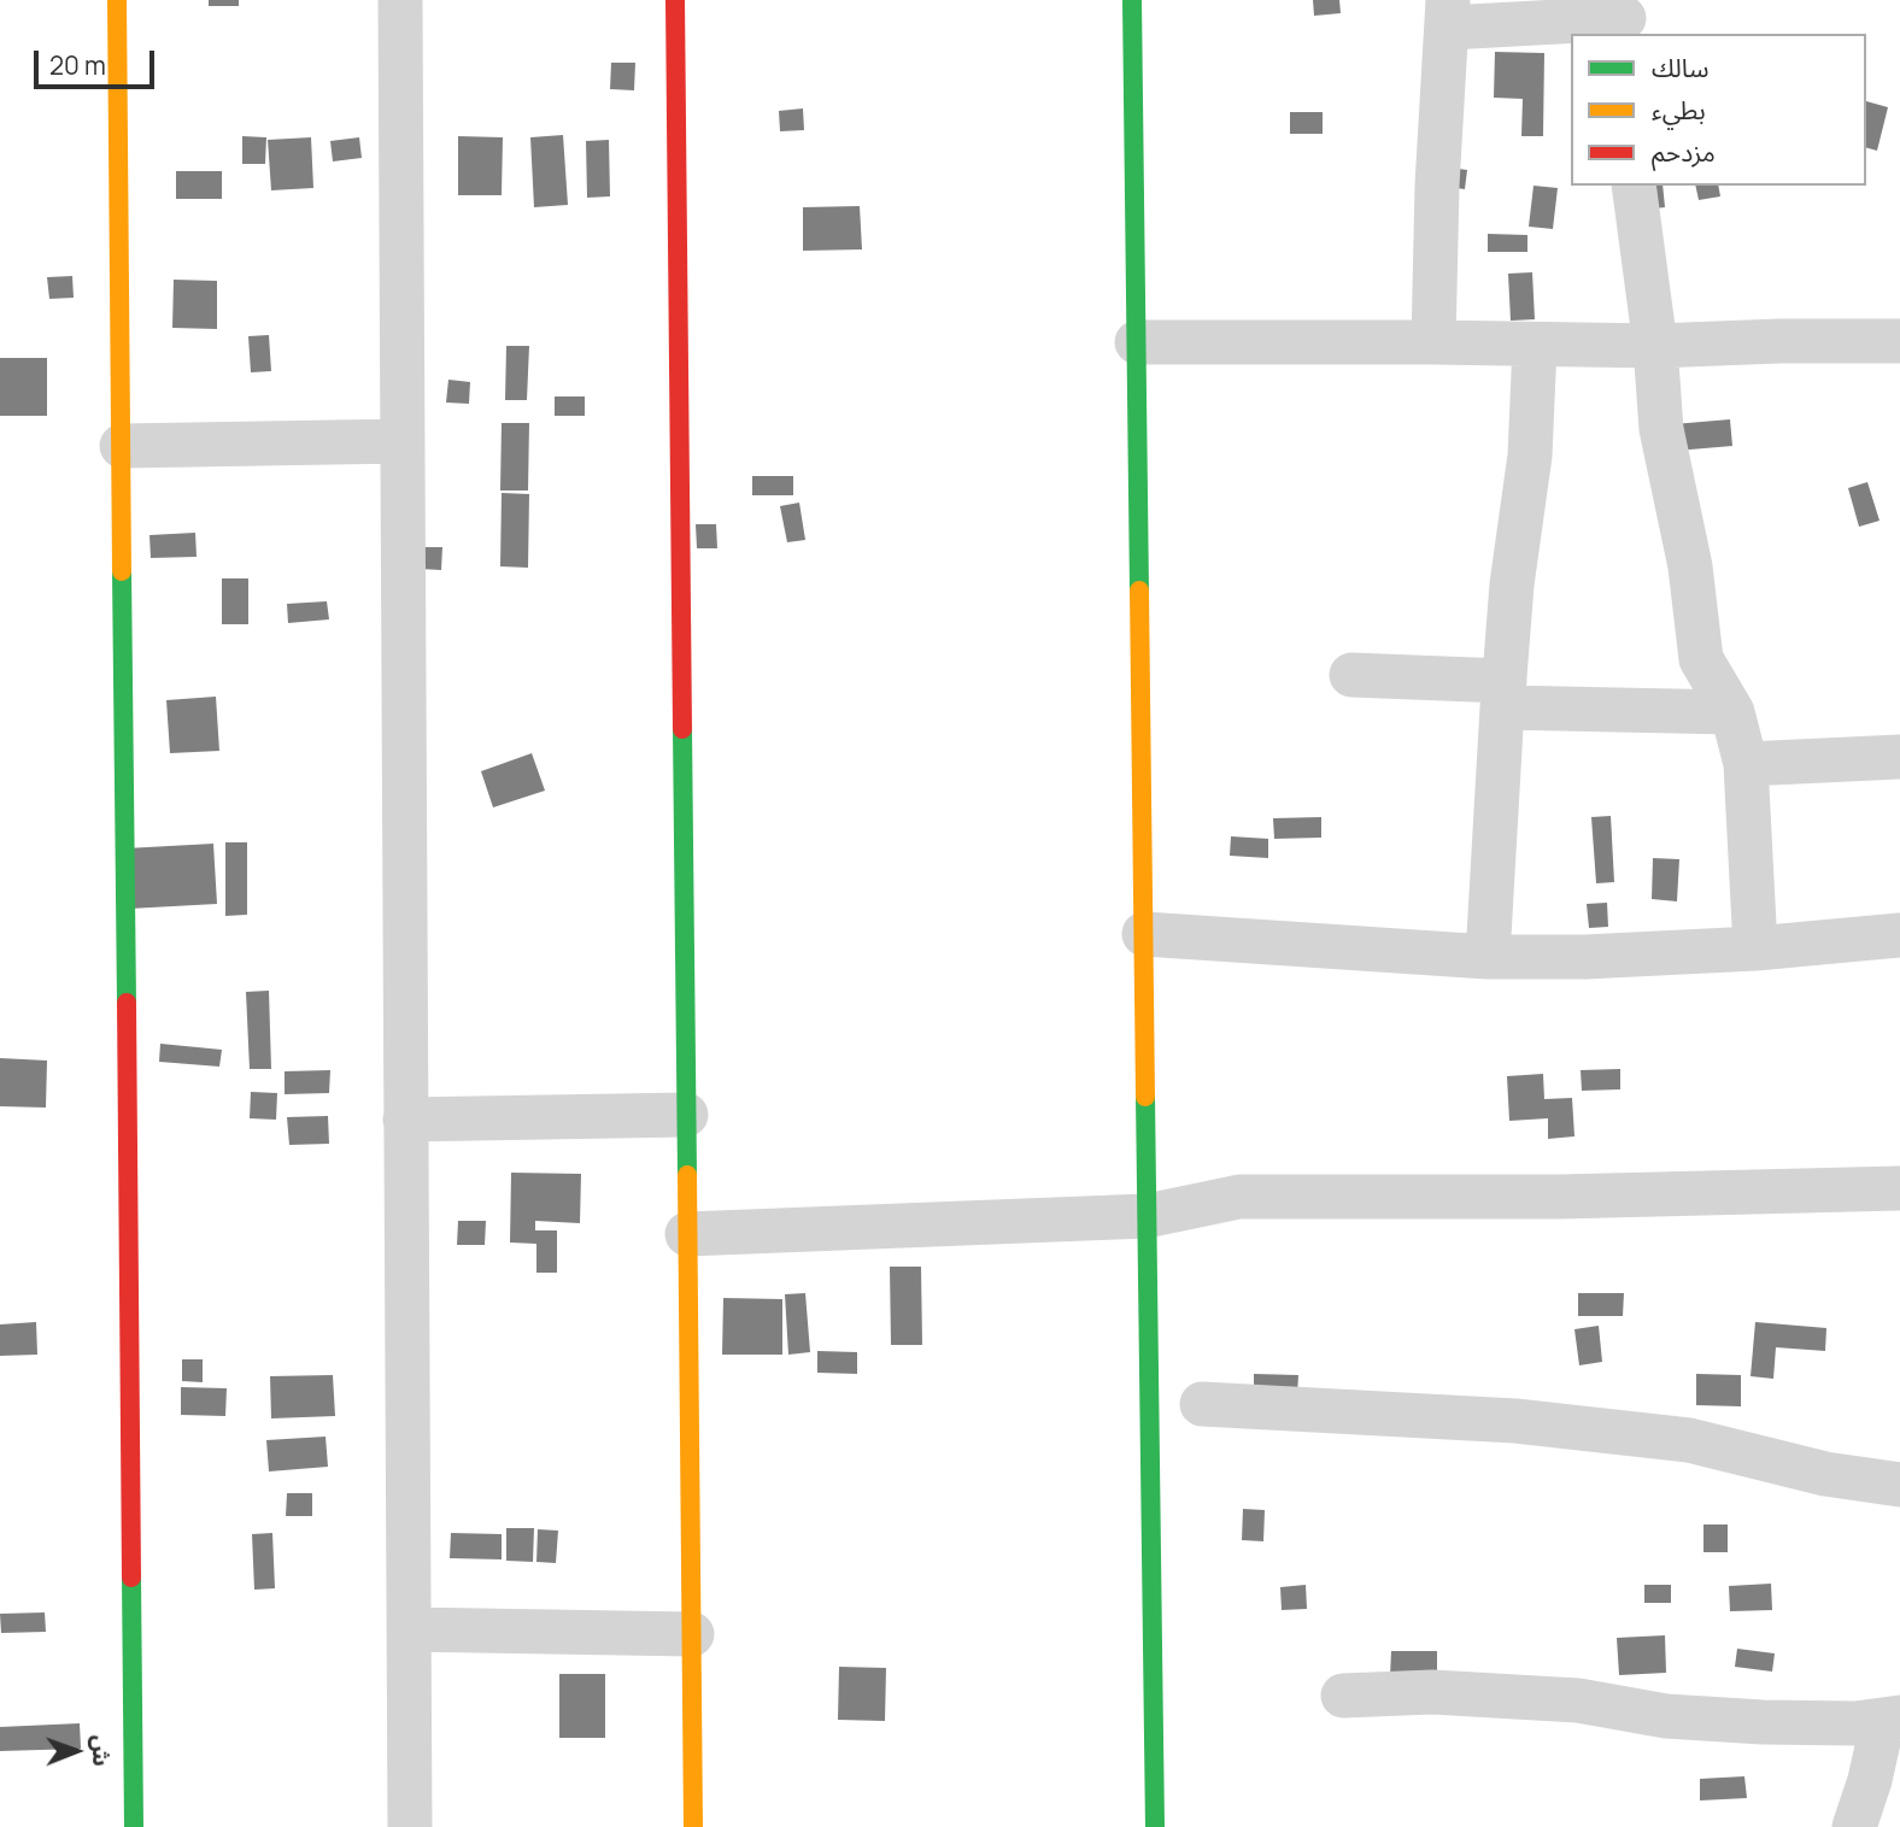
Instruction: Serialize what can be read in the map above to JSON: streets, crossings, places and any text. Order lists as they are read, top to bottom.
{
  "legend": ["سالك", "بطيء", "مزدحم"],
  "scale_bar": "20 m",
  "north": "right"
}
